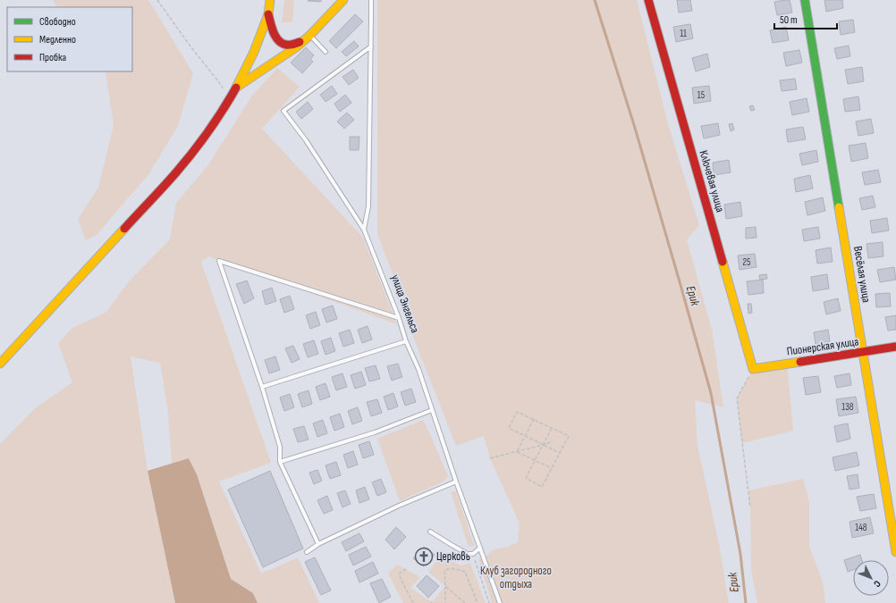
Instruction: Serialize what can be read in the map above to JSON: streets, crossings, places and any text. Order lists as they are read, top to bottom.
{
  "streets": {
    "main road": ["Ключевая улица", "Весёлая улица", "Пионерская улица"],
    "lane": ["улица Энгельса"]
  },
  "crossings": [
    ["Ключевая улица", "Пионерская улица"],
    ["Весёлая улица", "Пионерская улица"]
  ],
  "water": ["Ерик"],
  "parks": ["Клуб загородного отдыха"],
  "places": {
    "church": ["Церковь"]
  },
  "house_numbers": [
    "11",
    "15",
    "25",
    "138",
    "148"
  ],
  "legend": ["Свободно", "Медленно", "Пробка"],
  "scale_bar": "50 m",
  "north": "bottom right"
}
